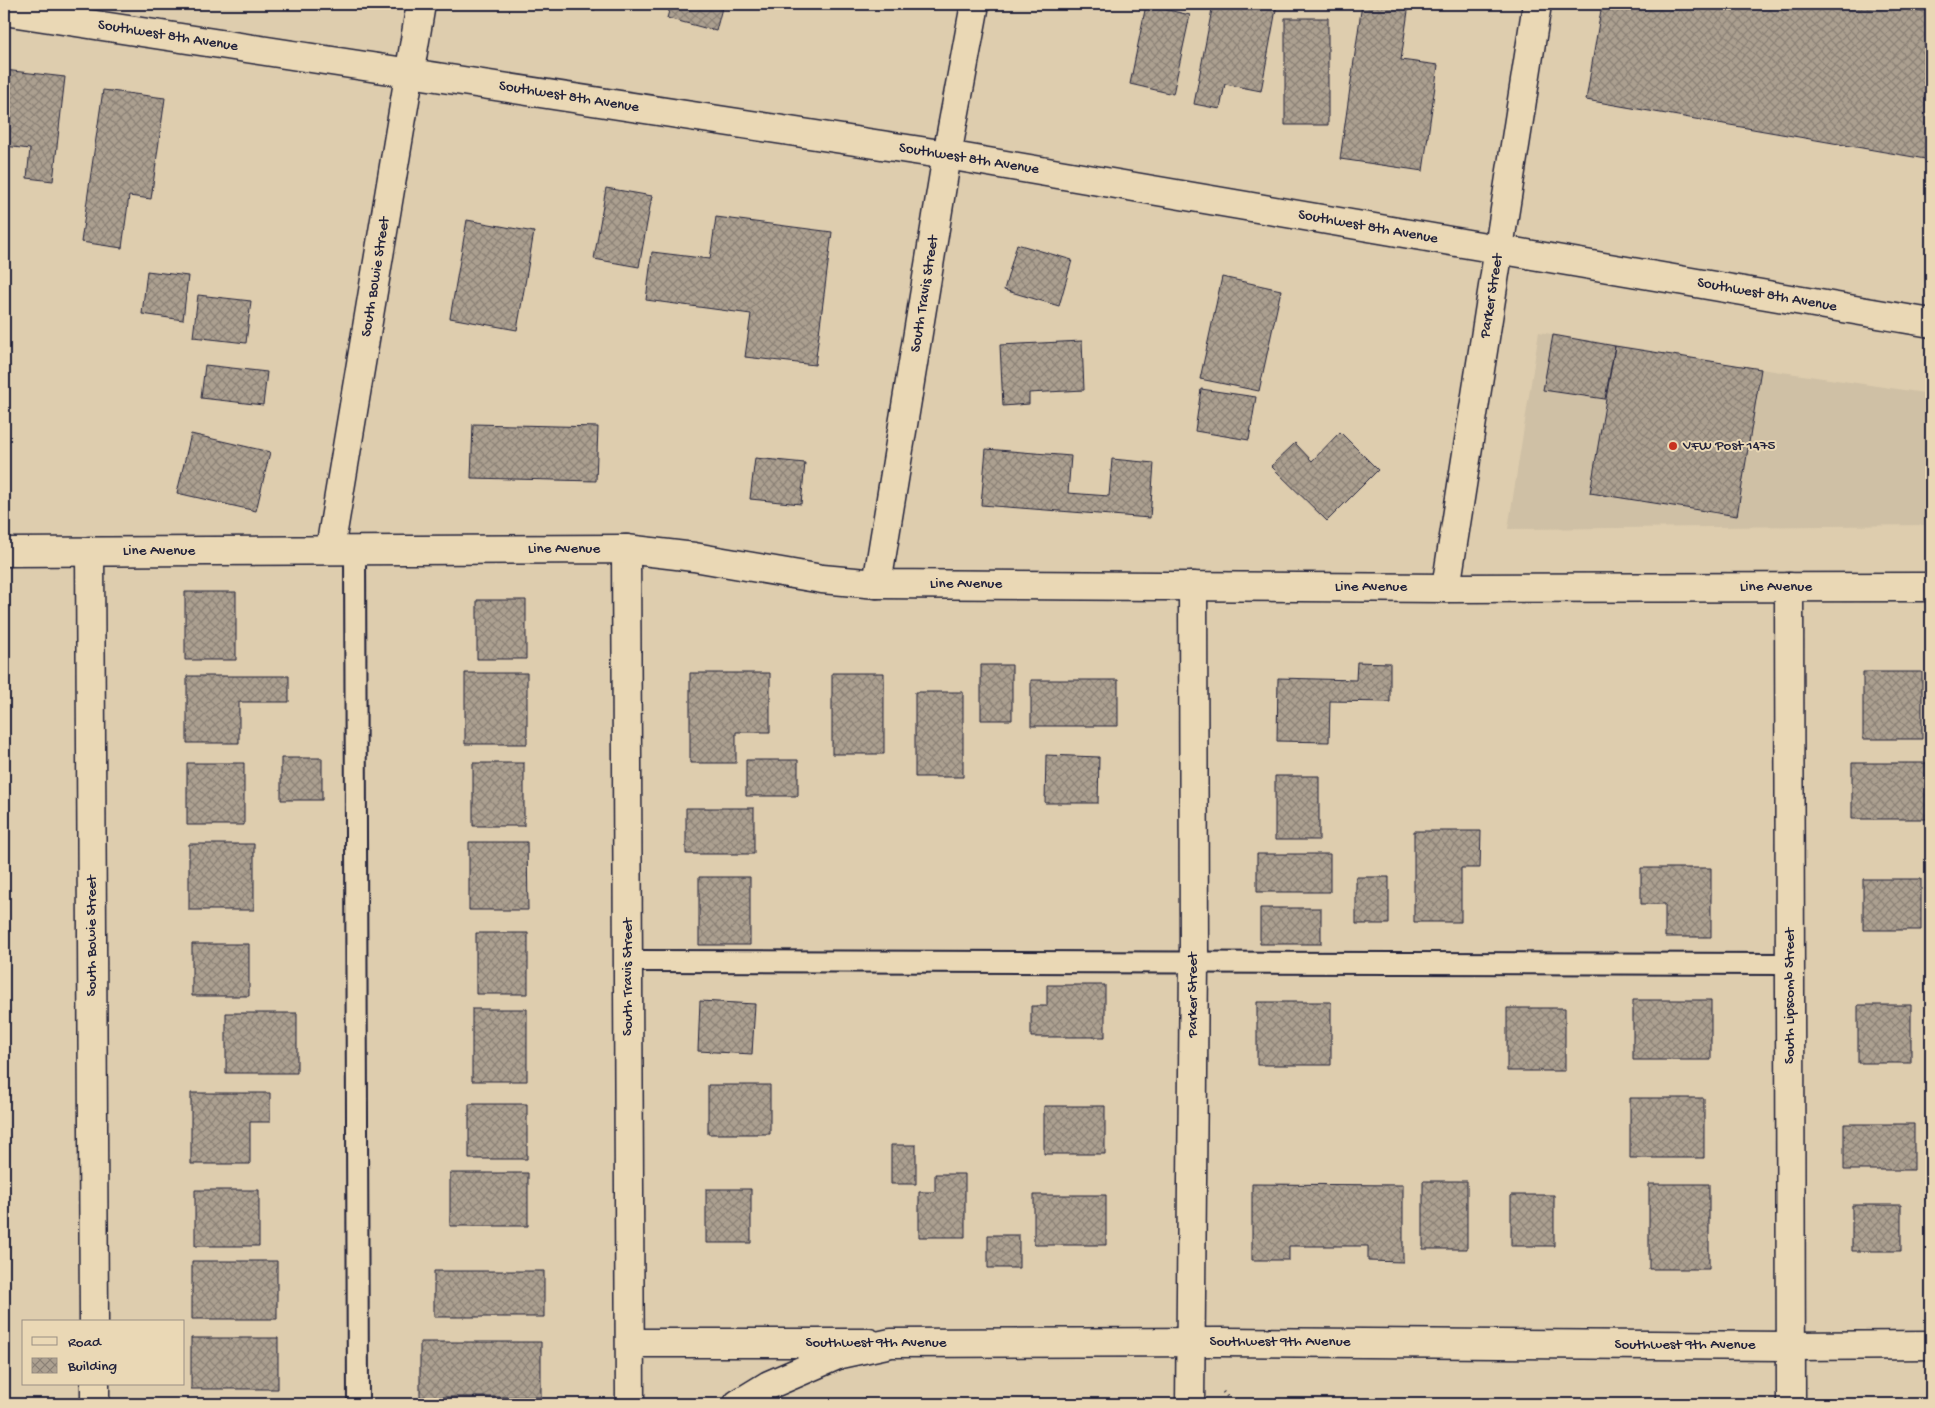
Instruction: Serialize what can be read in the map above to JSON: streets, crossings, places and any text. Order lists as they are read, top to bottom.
{
  "streets": {
    "street": [
      "Southwest 8th Avenue",
      "South Bowie Street",
      "South Travis Street",
      "Parker Street",
      "Line Avenue",
      "South Lipscomb Street",
      "Southwest 9th Avenue"
    ]
  },
  "crossings": [
    ["Southwest 8th Avenue", "South Bowie Street"],
    ["Southwest 8th Avenue", "South Travis Street"],
    ["Southwest 8th Avenue", "Parker Street"],
    ["South Bowie Street", "Line Avenue"],
    ["South Travis Street", "Line Avenue"],
    ["South Travis Street", "Southwest 9th Avenue"],
    ["Parker Street", "Line Avenue"],
    ["Parker Street", "Southwest 9th Avenue"],
    ["Line Avenue", "South Lipscomb Street"],
    ["South Lipscomb Street", "Southwest 9th Avenue"]
  ],
  "places": ["VFW Post 1475"],
  "legend": ["Road", "Building"]
}
